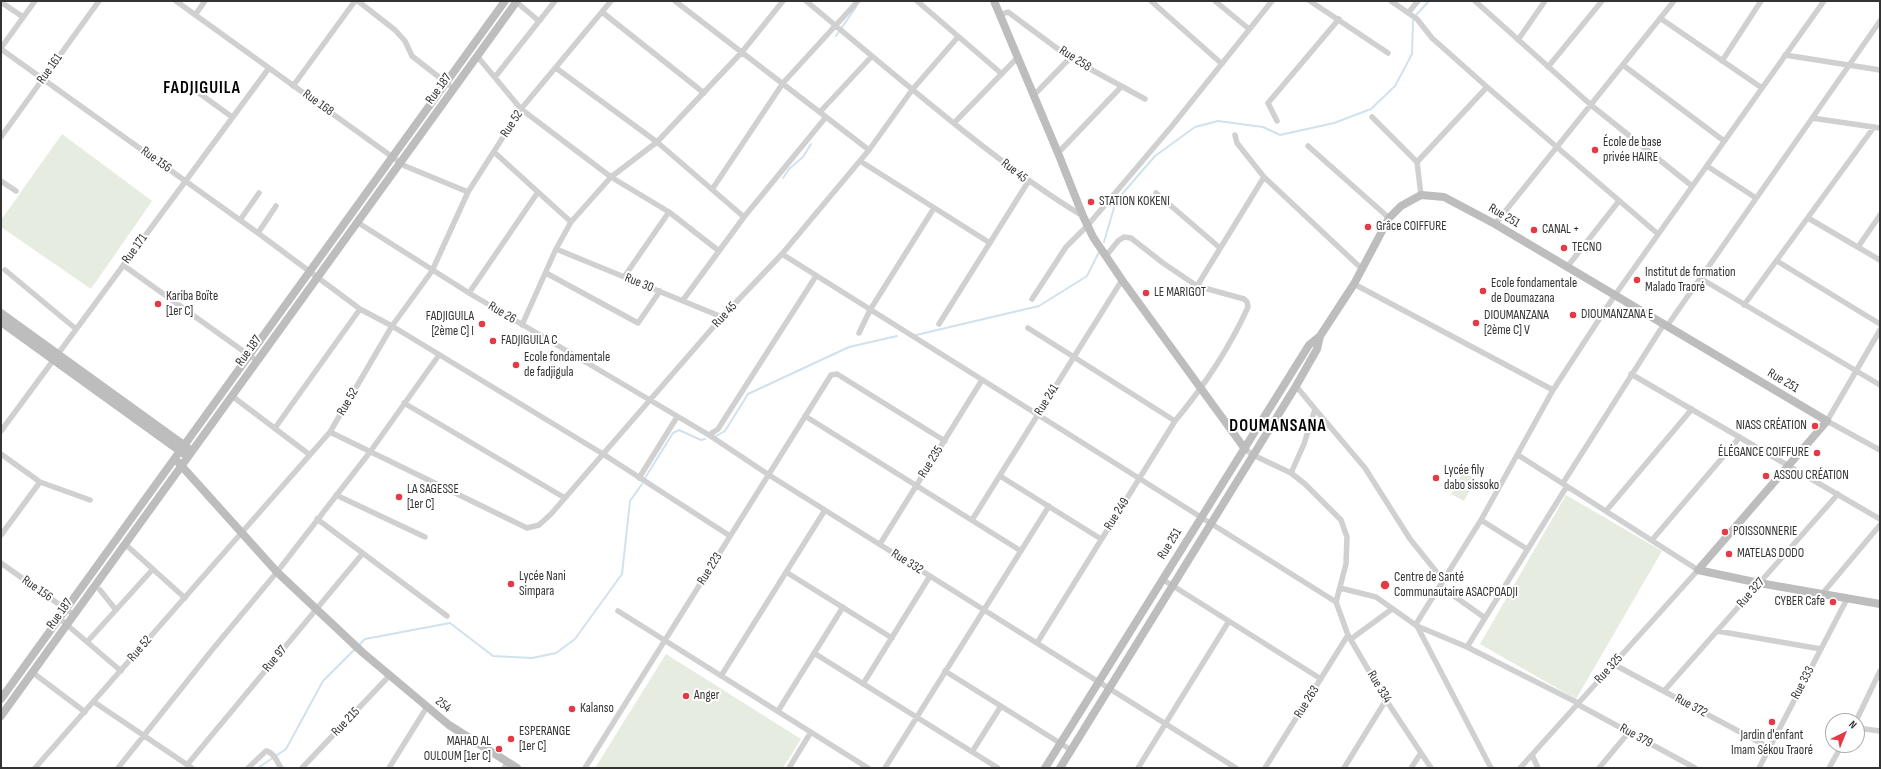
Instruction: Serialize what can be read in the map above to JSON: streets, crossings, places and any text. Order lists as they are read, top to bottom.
{
  "streets": {
    "main road": ["Rue 187", "Rue 251", "254"],
    "street": [
      "Rue 258",
      "Rue 161",
      "Rue 168",
      "Rue 52",
      "Rue 156",
      "Rue 45",
      "Rue 171",
      "Rue 30",
      "Rue 26",
      "Rue 241",
      "Rue 235",
      "Rue 249",
      "Rue 332",
      "Rue 223",
      "Rue 327",
      "Rue 97",
      "Rue 325",
      "Rue 333",
      "Rue 334",
      "Rue 263",
      "Rue 372",
      "Rue 215",
      "Rue 379"
    ]
  },
  "crossings": [
    ["Rue 161", "Rue 156"],
    ["Rue 187", "Rue 168"],
    ["Rue 187", "Rue 156"],
    ["Rue 187", "Rue 26"],
    ["Rue 187", "254"],
    ["Rue 168", "Rue 52"],
    ["Rue 168", "Rue 171"],
    ["Rue 52", "Rue 156"],
    ["Rue 52", "Rue 26"],
    ["Rue 52", "254"],
    ["Rue 156", "Rue 45"],
    ["Rue 156", "Rue 171"],
    ["Rue 156", "Rue 223"],
    ["Rue 45", "Rue 30"],
    ["Rue 45", "Rue 26"],
    ["Rue 45", "Rue 332"],
    ["Rue 251", "Rue 332"],
    ["Rue 26", "Rue 332"],
    ["Rue 235", "Rue 332"],
    ["Rue 235", "Rue 223"],
    ["Rue 249", "Rue 332"],
    ["Rue 332", "Rue 223"],
    ["Rue 327", "Rue 372"],
    ["Rue 97", "254"],
    ["Rue 325", "Rue 372"],
    ["Rue 325", "Rue 379"],
    ["Rue 333", "Rue 372"],
    ["Rue 334", "Rue 263"],
    ["254", "Rue 215"]
  ],
  "districts": ["FADJIGUILA", "DOUMANSANA"],
  "places": [
    "École de base privée HAIRE",
    "STATION KOKENI",
    "Grâce COIFFURE",
    "CANAL +",
    "TECNO",
    "Institut de formation Malado Traoré",
    "Ecole fondamentale de Doumazana",
    "LE MARIGOT",
    "Kariba Boïte [1er C]",
    "DIOUMANZANA E",
    "DIOUMANZANA [2ème C] V",
    "FADJIGUILA [2ème C] I",
    "FADJIGUILA C",
    "Ecole fondamentale de fadjigula",
    "NIASS CRÉATION",
    "ÉLÉGANCE COIFFURE",
    "ASSOU CRÉATION",
    "Lycée fily dabo sissoko",
    "LA SAGESSE [1er C]",
    "POISSONNERIE",
    "MATELAS DODO",
    "Lycée Nani Simpara",
    "Centre de Santé Communautaire ASACPOADJI",
    "CYBER Cafe",
    "Anger",
    "Kalanso",
    "Jardin d'enfant Imam Sékou Traoré",
    "ESPERANGE [1er C]",
    "MAHAD AL OULOUM [1er C]"
  ],
  "north": "top right"
}
